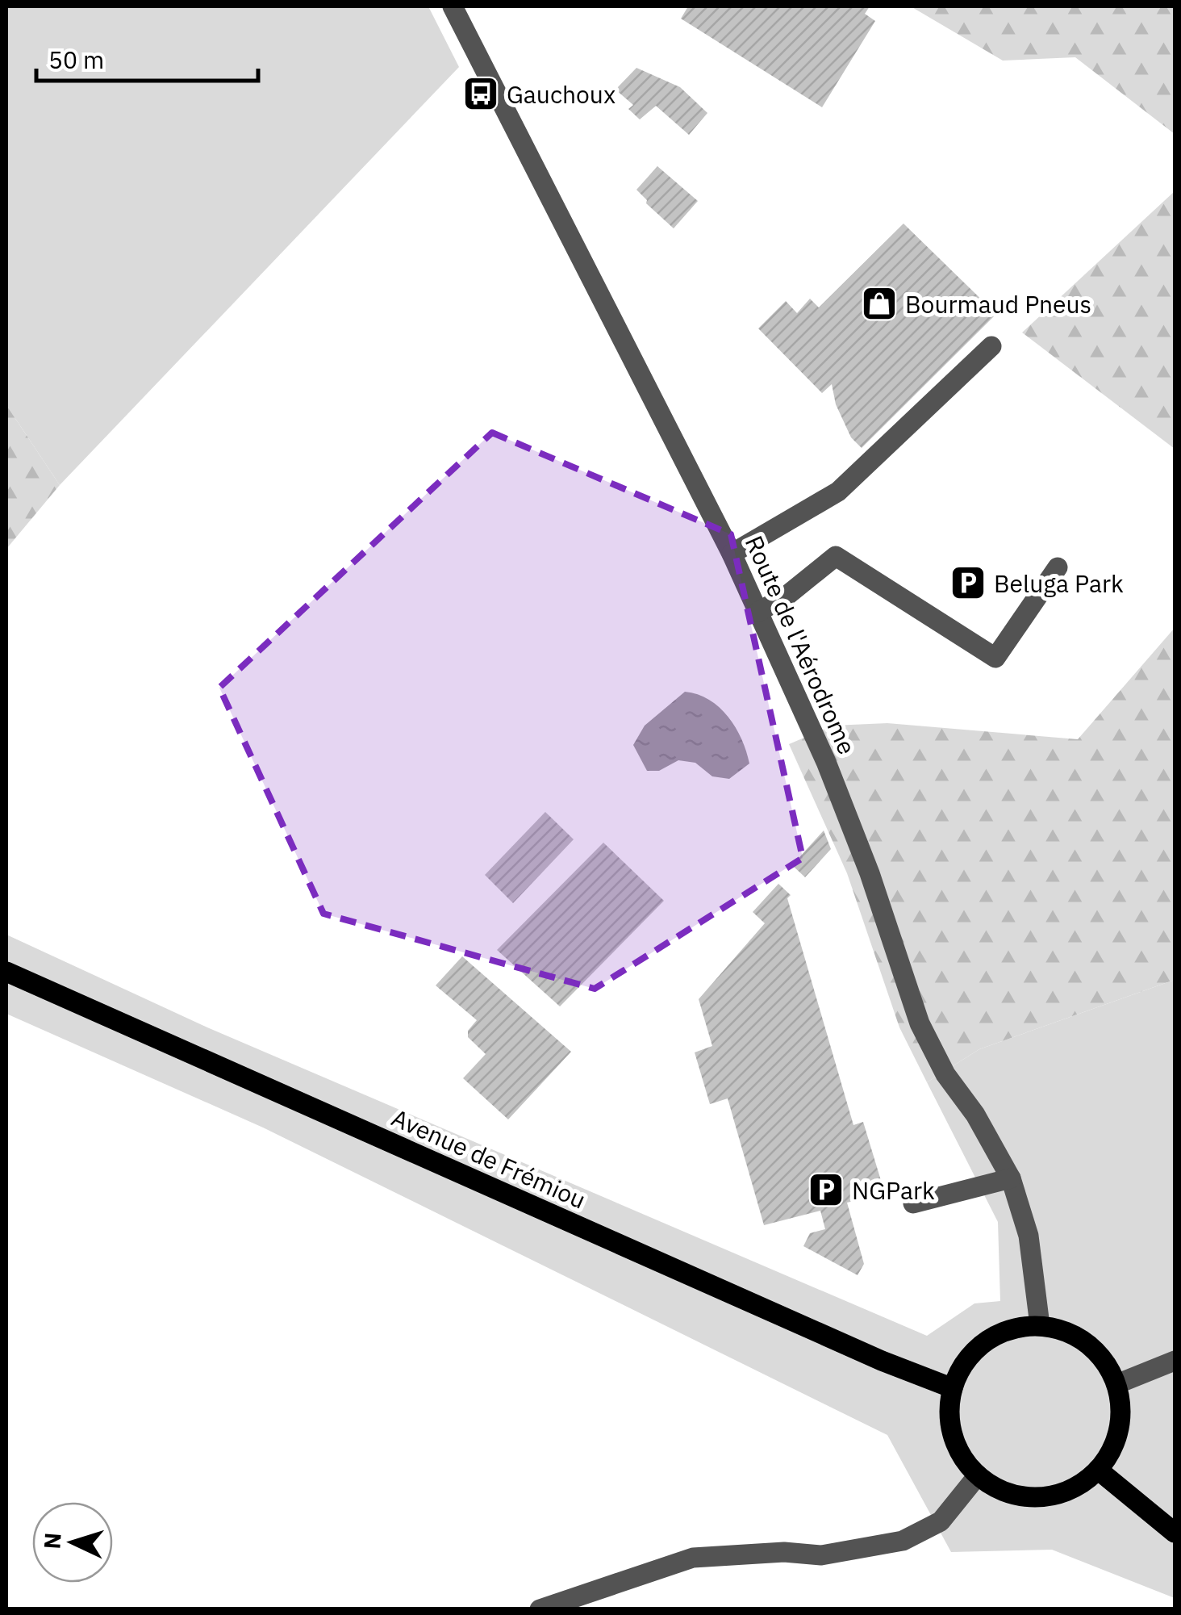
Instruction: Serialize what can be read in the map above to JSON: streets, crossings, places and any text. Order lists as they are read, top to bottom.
{
  "streets": {
    "main road": ["Avenue de Frémiou"],
    "street": ["Route de l'Aérodrome"]
  },
  "crossings": [
    ["Route de l'Aérodrome", "Avenue de Frémiou"]
  ],
  "places": {
    "bus stop": ["Gauchoux"],
    "shop": ["Bourmaud Pneus"],
    "parking": ["Beluga Park", "NGPark"]
  },
  "scale_bar": "50 m",
  "north": "left"
}
